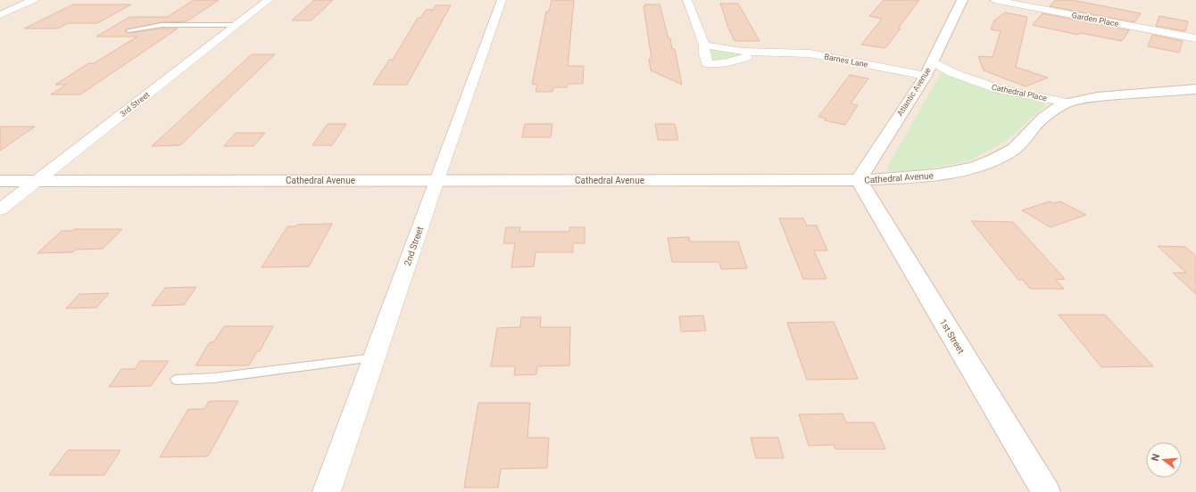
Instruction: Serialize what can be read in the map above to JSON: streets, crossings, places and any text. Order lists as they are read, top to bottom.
{
  "streets": {
    "street": [
      "Garden Place",
      "Barnes Lane",
      "Atlantic Avenue",
      "Cathedral Place",
      "3rd Street",
      "Cathedral Avenue",
      "2nd Street",
      "1st Street"
    ]
  },
  "crossings": [
    ["Barnes Lane", "Atlantic Avenue"],
    ["Atlantic Avenue", "Cathedral Place"],
    ["Atlantic Avenue", "Cathedral Avenue"],
    ["Atlantic Avenue", "1st Street"],
    ["Cathedral Place", "Cathedral Avenue"],
    ["3rd Street", "Cathedral Avenue"],
    ["Cathedral Avenue", "2nd Street"],
    ["Cathedral Avenue", "1st Street"]
  ],
  "north": "left"
}
